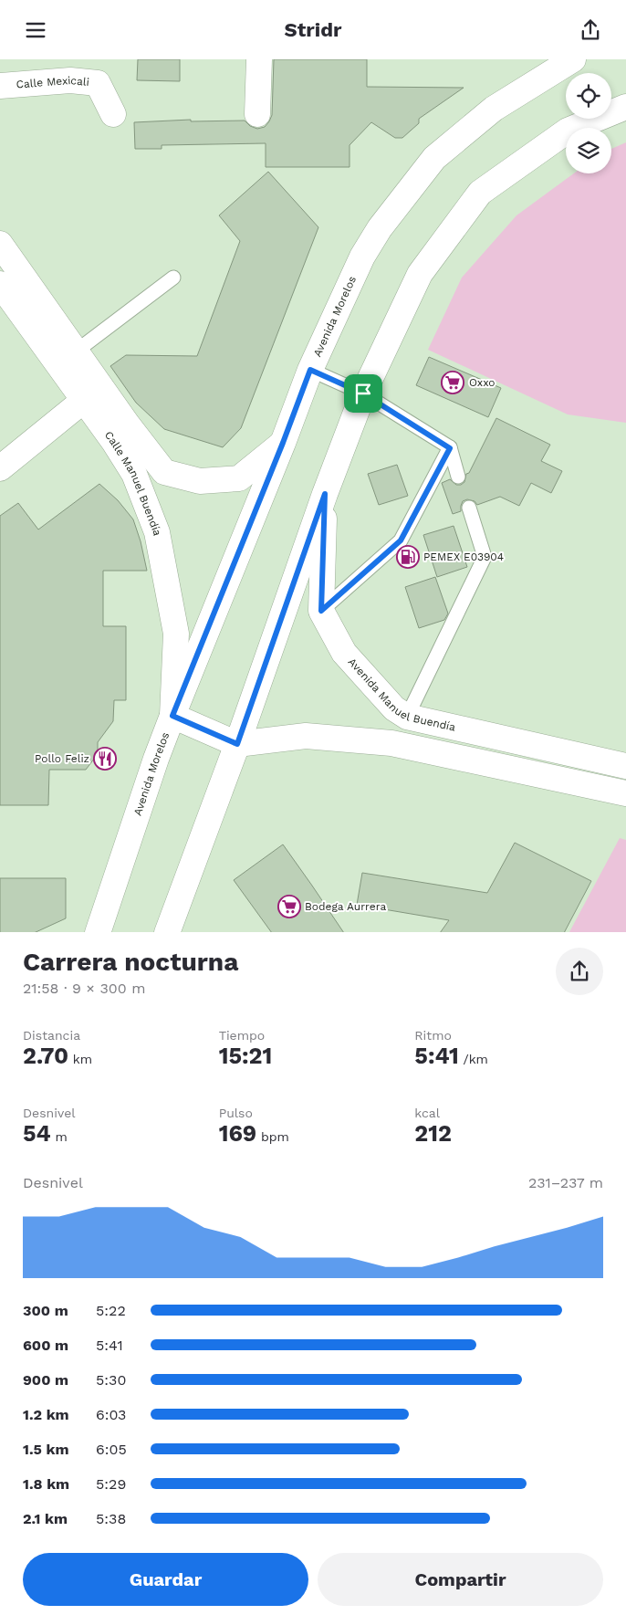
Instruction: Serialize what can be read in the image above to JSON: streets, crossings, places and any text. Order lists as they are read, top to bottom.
{
  "streets": {
    "street": [
      "Calle Mexicali",
      "Avenida Morelos",
      "Calle Manuel Buendía",
      "Avenida Manuel Buendía"
    ]
  },
  "crossings": [
    ["Avenida Morelos", "Calle Manuel Buendía"]
  ],
  "places": {
    "supermarket": ["Oxxo", "Bodega Aurrera"],
    "fuel station": ["PEMEX E03904"],
    "restaurant": ["Pollo Feliz"]
  },
  "page": {
    "header": "Stridr",
    "heading": ["Carrera nocturna", "21:58 · 9 × 300 m"],
    "stats": [
      ["Distancia", "2.70 km"],
      ["Tiempo", "15:21"],
      ["Ritmo", "5:41 /km"],
      ["Desnivel", "54 m"],
      ["Pulso", "169 bpm"],
      ["kcal", "212"]
    ],
    "chart": ["Desnivel", "231–237 m"],
    "list": [
      {
        "name": "300 m",
        "note": "5:22"
      },
      {
        "name": "600 m",
        "note": "5:41"
      },
      {
        "name": "900 m",
        "note": "5:30"
      },
      {
        "name": "1.2 km",
        "note": "6:03"
      },
      {
        "name": "1.5 km",
        "note": "6:05"
      },
      {
        "name": "1.8 km",
        "note": "5:29"
      },
      {
        "name": "2.1 km",
        "note": "5:38"
      }
    ],
    "buttons": ["Guardar", "Compartir"]
  }
}
